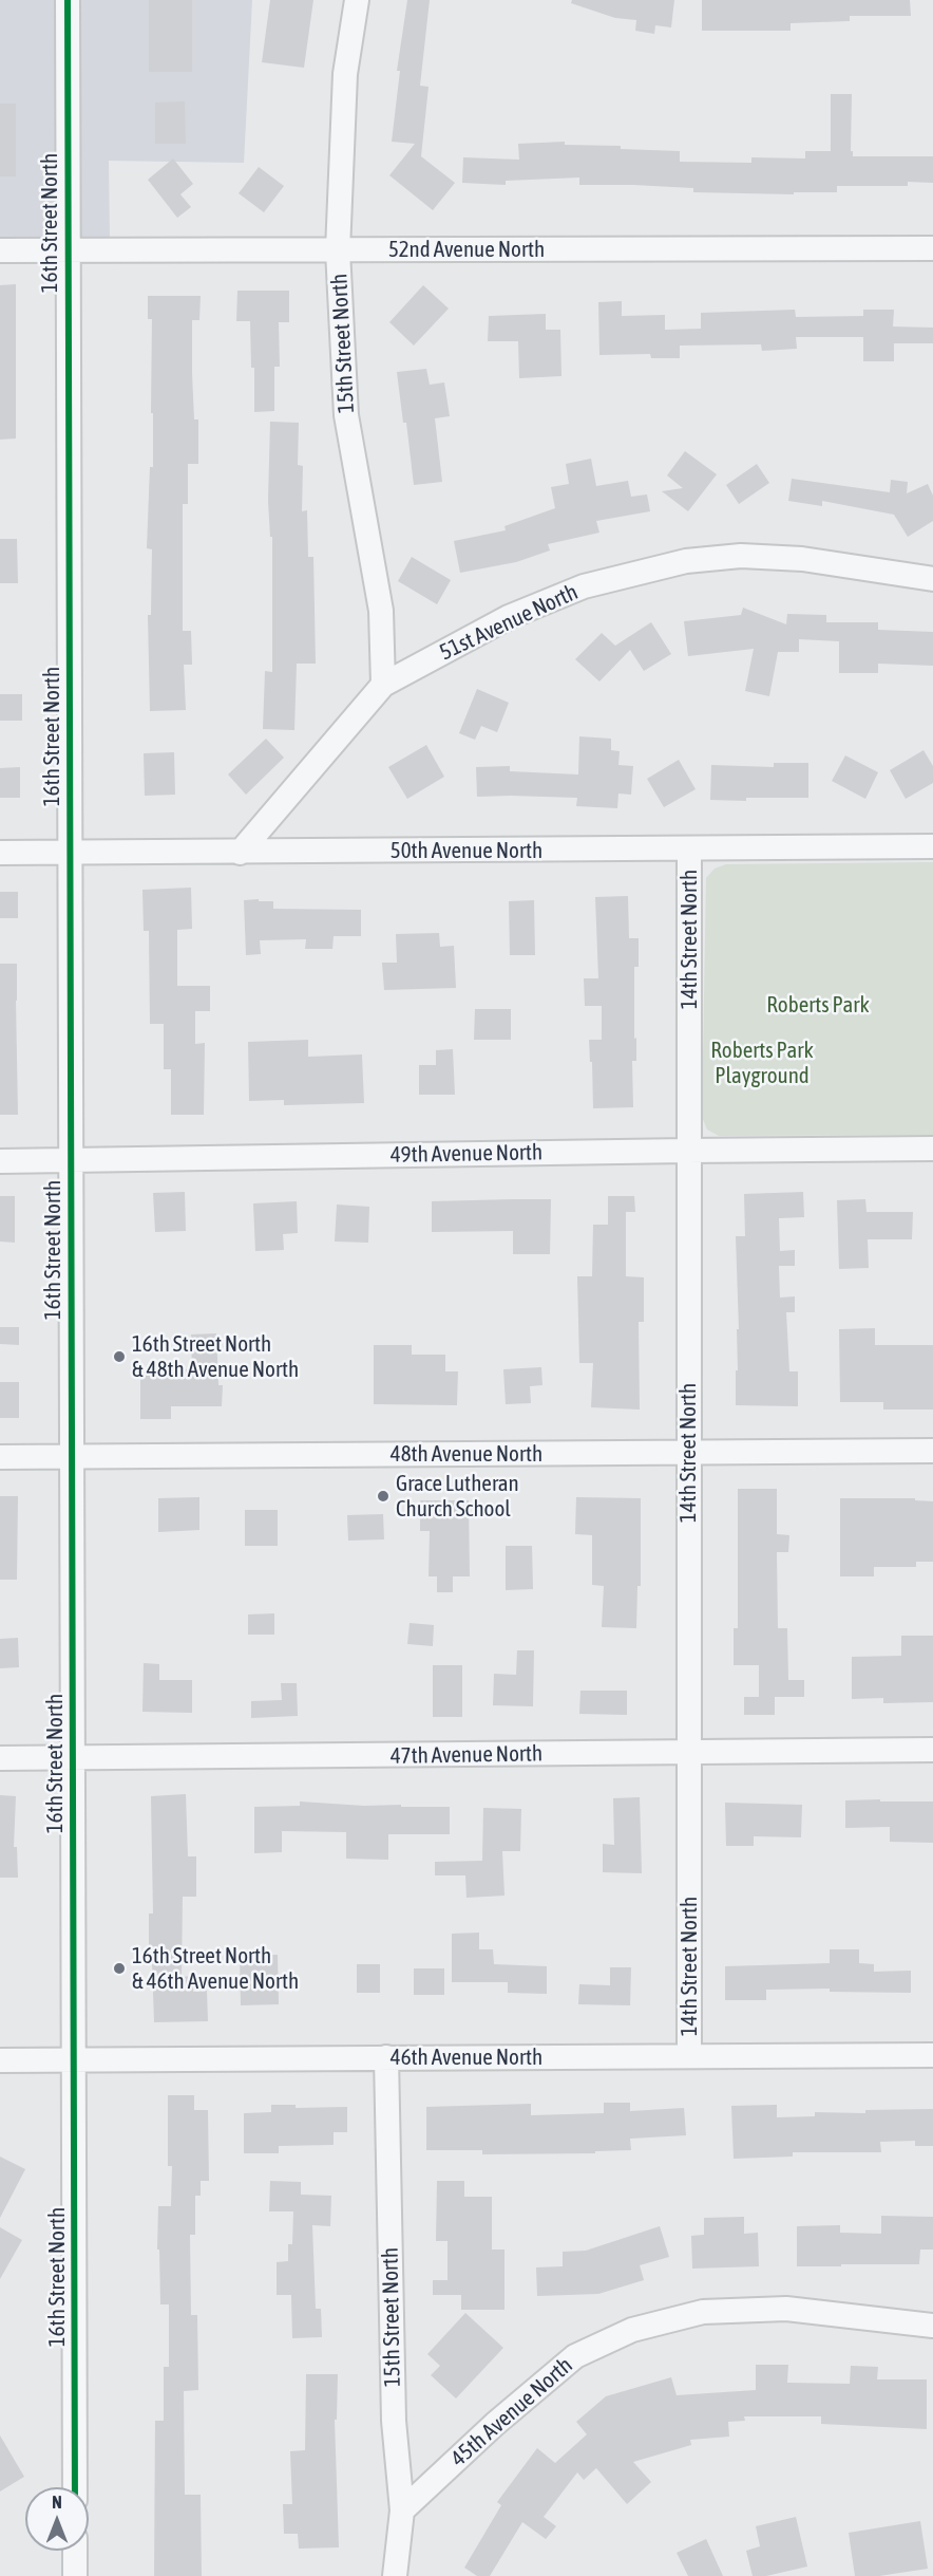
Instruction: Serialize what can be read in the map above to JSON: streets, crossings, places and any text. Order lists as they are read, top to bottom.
{
  "streets": {
    "street": [
      "16th Street North",
      "52nd Avenue North",
      "15th Street North",
      "51st Avenue North",
      "50th Avenue North",
      "14th Street North",
      "49th Avenue North",
      "48th Avenue North",
      "47th Avenue North",
      "46th Avenue North",
      "45th Avenue North"
    ]
  },
  "crossings": [
    ["16th Street North", "52nd Avenue North"],
    ["16th Street North", "50th Avenue North"],
    ["16th Street North", "49th Avenue North"],
    ["16th Street North", "48th Avenue North"],
    ["16th Street North", "47th Avenue North"],
    ["16th Street North", "46th Avenue North"],
    ["52nd Avenue North", "15th Street North"],
    ["15th Street North", "51st Avenue North"],
    ["15th Street North", "46th Avenue North"],
    ["15th Street North", "45th Avenue North"],
    ["51st Avenue North", "50th Avenue North"],
    ["50th Avenue North", "14th Street North"],
    ["14th Street North", "49th Avenue North"],
    ["14th Street North", "48th Avenue North"],
    ["14th Street North", "47th Avenue North"],
    ["14th Street North", "46th Avenue North"]
  ],
  "parks": ["Roberts Park", "Roberts Park Playground"],
  "places": ["16th Street North & 48th Avenue North", "Grace Lutheran Church School", "16th Street North & 46th Avenue North"],
  "north": "top"
}
